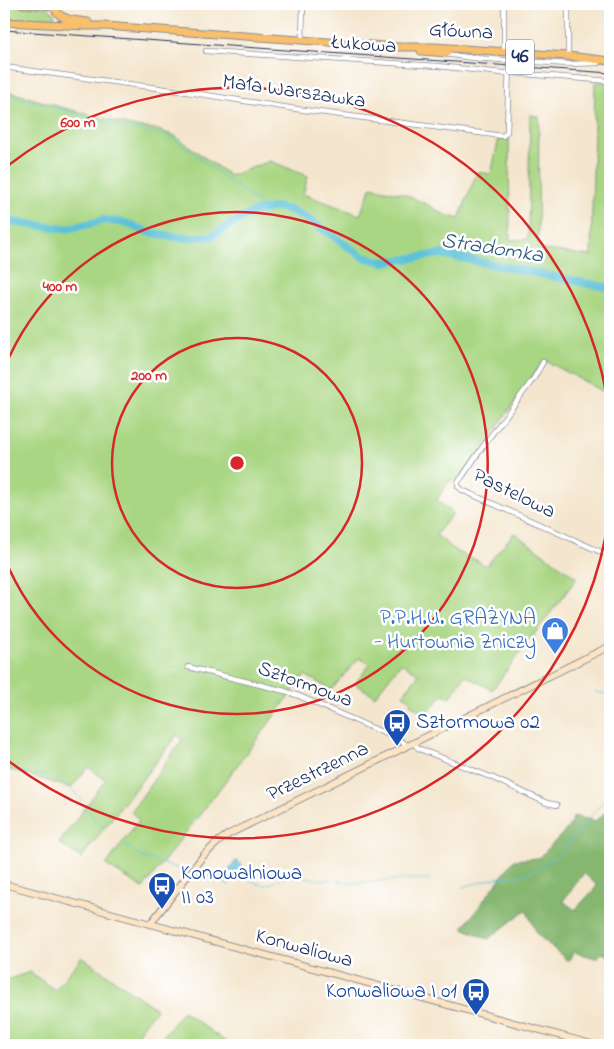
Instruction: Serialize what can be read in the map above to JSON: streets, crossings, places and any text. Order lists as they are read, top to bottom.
{
  "streets": {
    "main road": ["Główna", "46"],
    "street": [
      "Łukowa",
      "Mała Warszawka",
      "Pastelowa",
      "Sztormowa",
      "Przestrzenna",
      "Konwaliowa"
    ]
  },
  "crossings": [
    ["Główna", "46"],
    ["Główna", "Mała Warszawka"],
    ["Łukowa", "Mała Warszawka"],
    ["Sztormowa", "Przestrzenna"],
    ["Przestrzenna", "Konwaliowa"]
  ],
  "water": ["Stradomka"],
  "places": {
    "shop": ["P.P.H.U. GRAŻYNA - Hurtownia Zniczy"],
    "bus stop": ["Sztormowa 02", "Konowalniowa II 03", "Konwaliowa I 01"]
  },
  "rings": ["600 m", "400 m", "200 m"]
}
